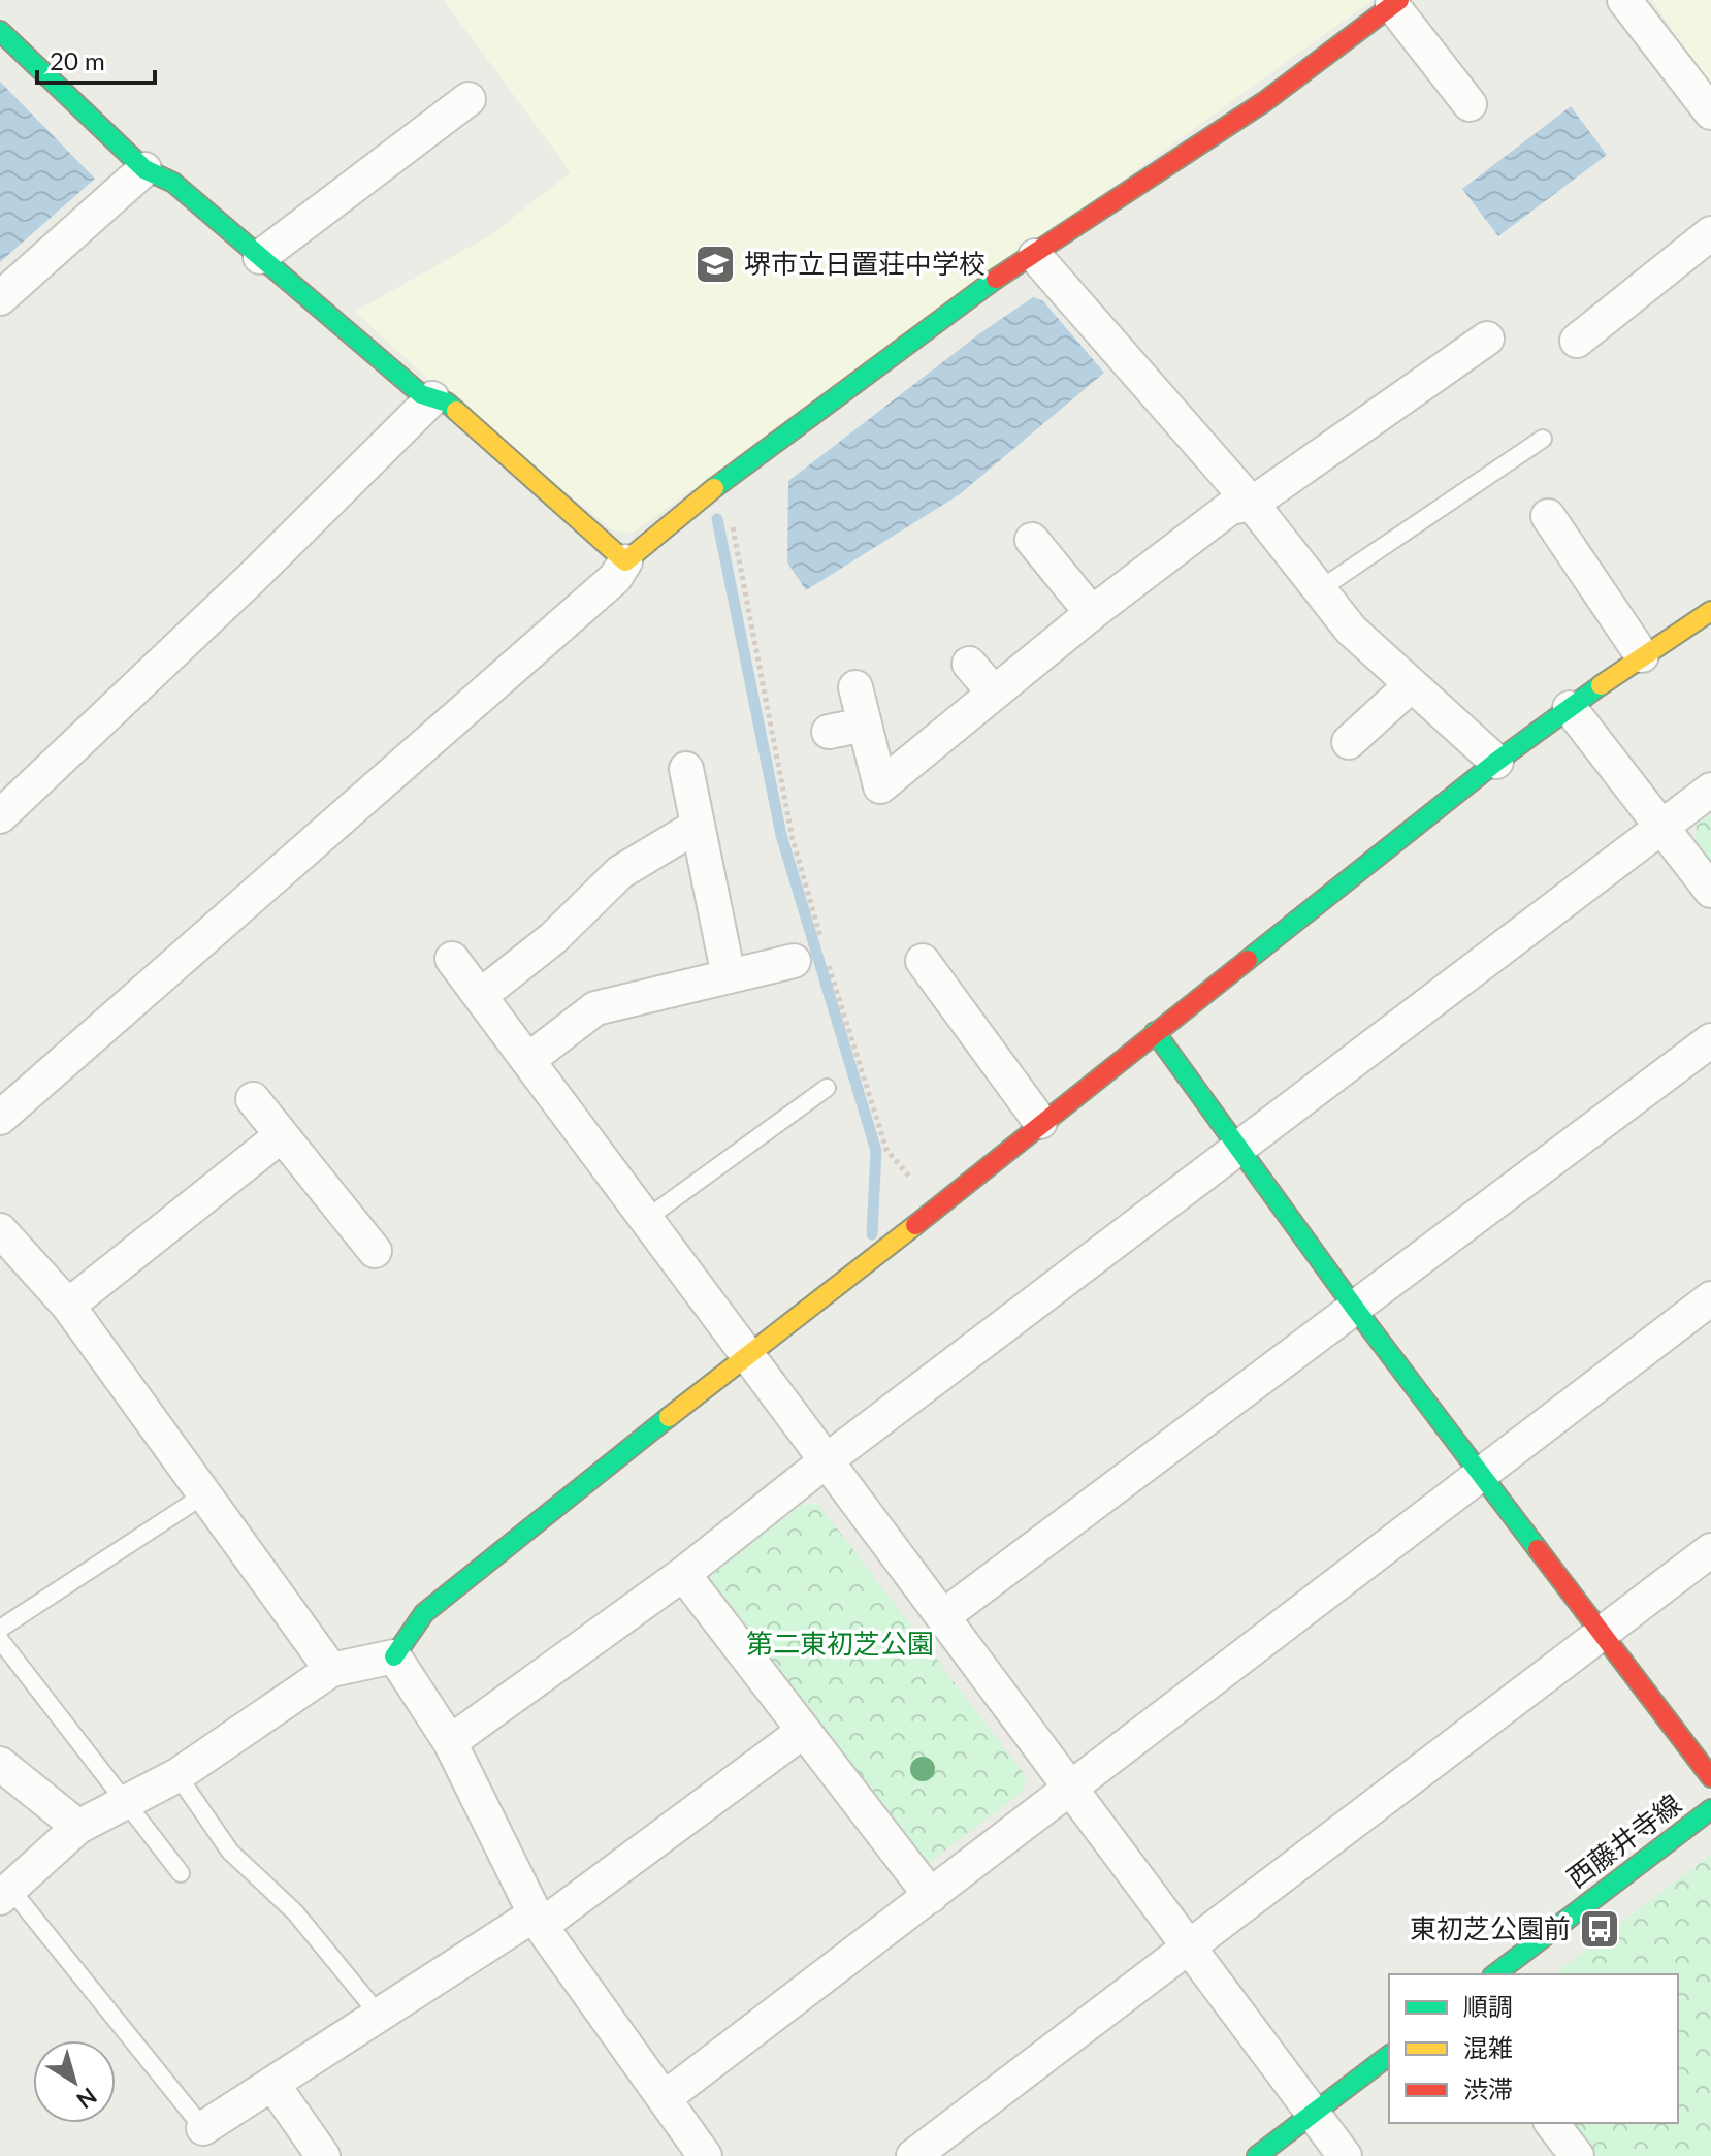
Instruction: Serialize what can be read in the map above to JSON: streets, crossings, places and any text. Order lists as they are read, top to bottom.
{
  "streets": {
    "street": ["西藤井寺線"]
  },
  "parks": ["第二東初芝公園"],
  "places": {
    "school or university": ["堺市立日置荘中学校"],
    "bus stop": ["東初芝公園前"]
  },
  "legend": ["順調", "混雑", "渋滞"],
  "scale_bar": "20 m",
  "north": "bottom right"
}
